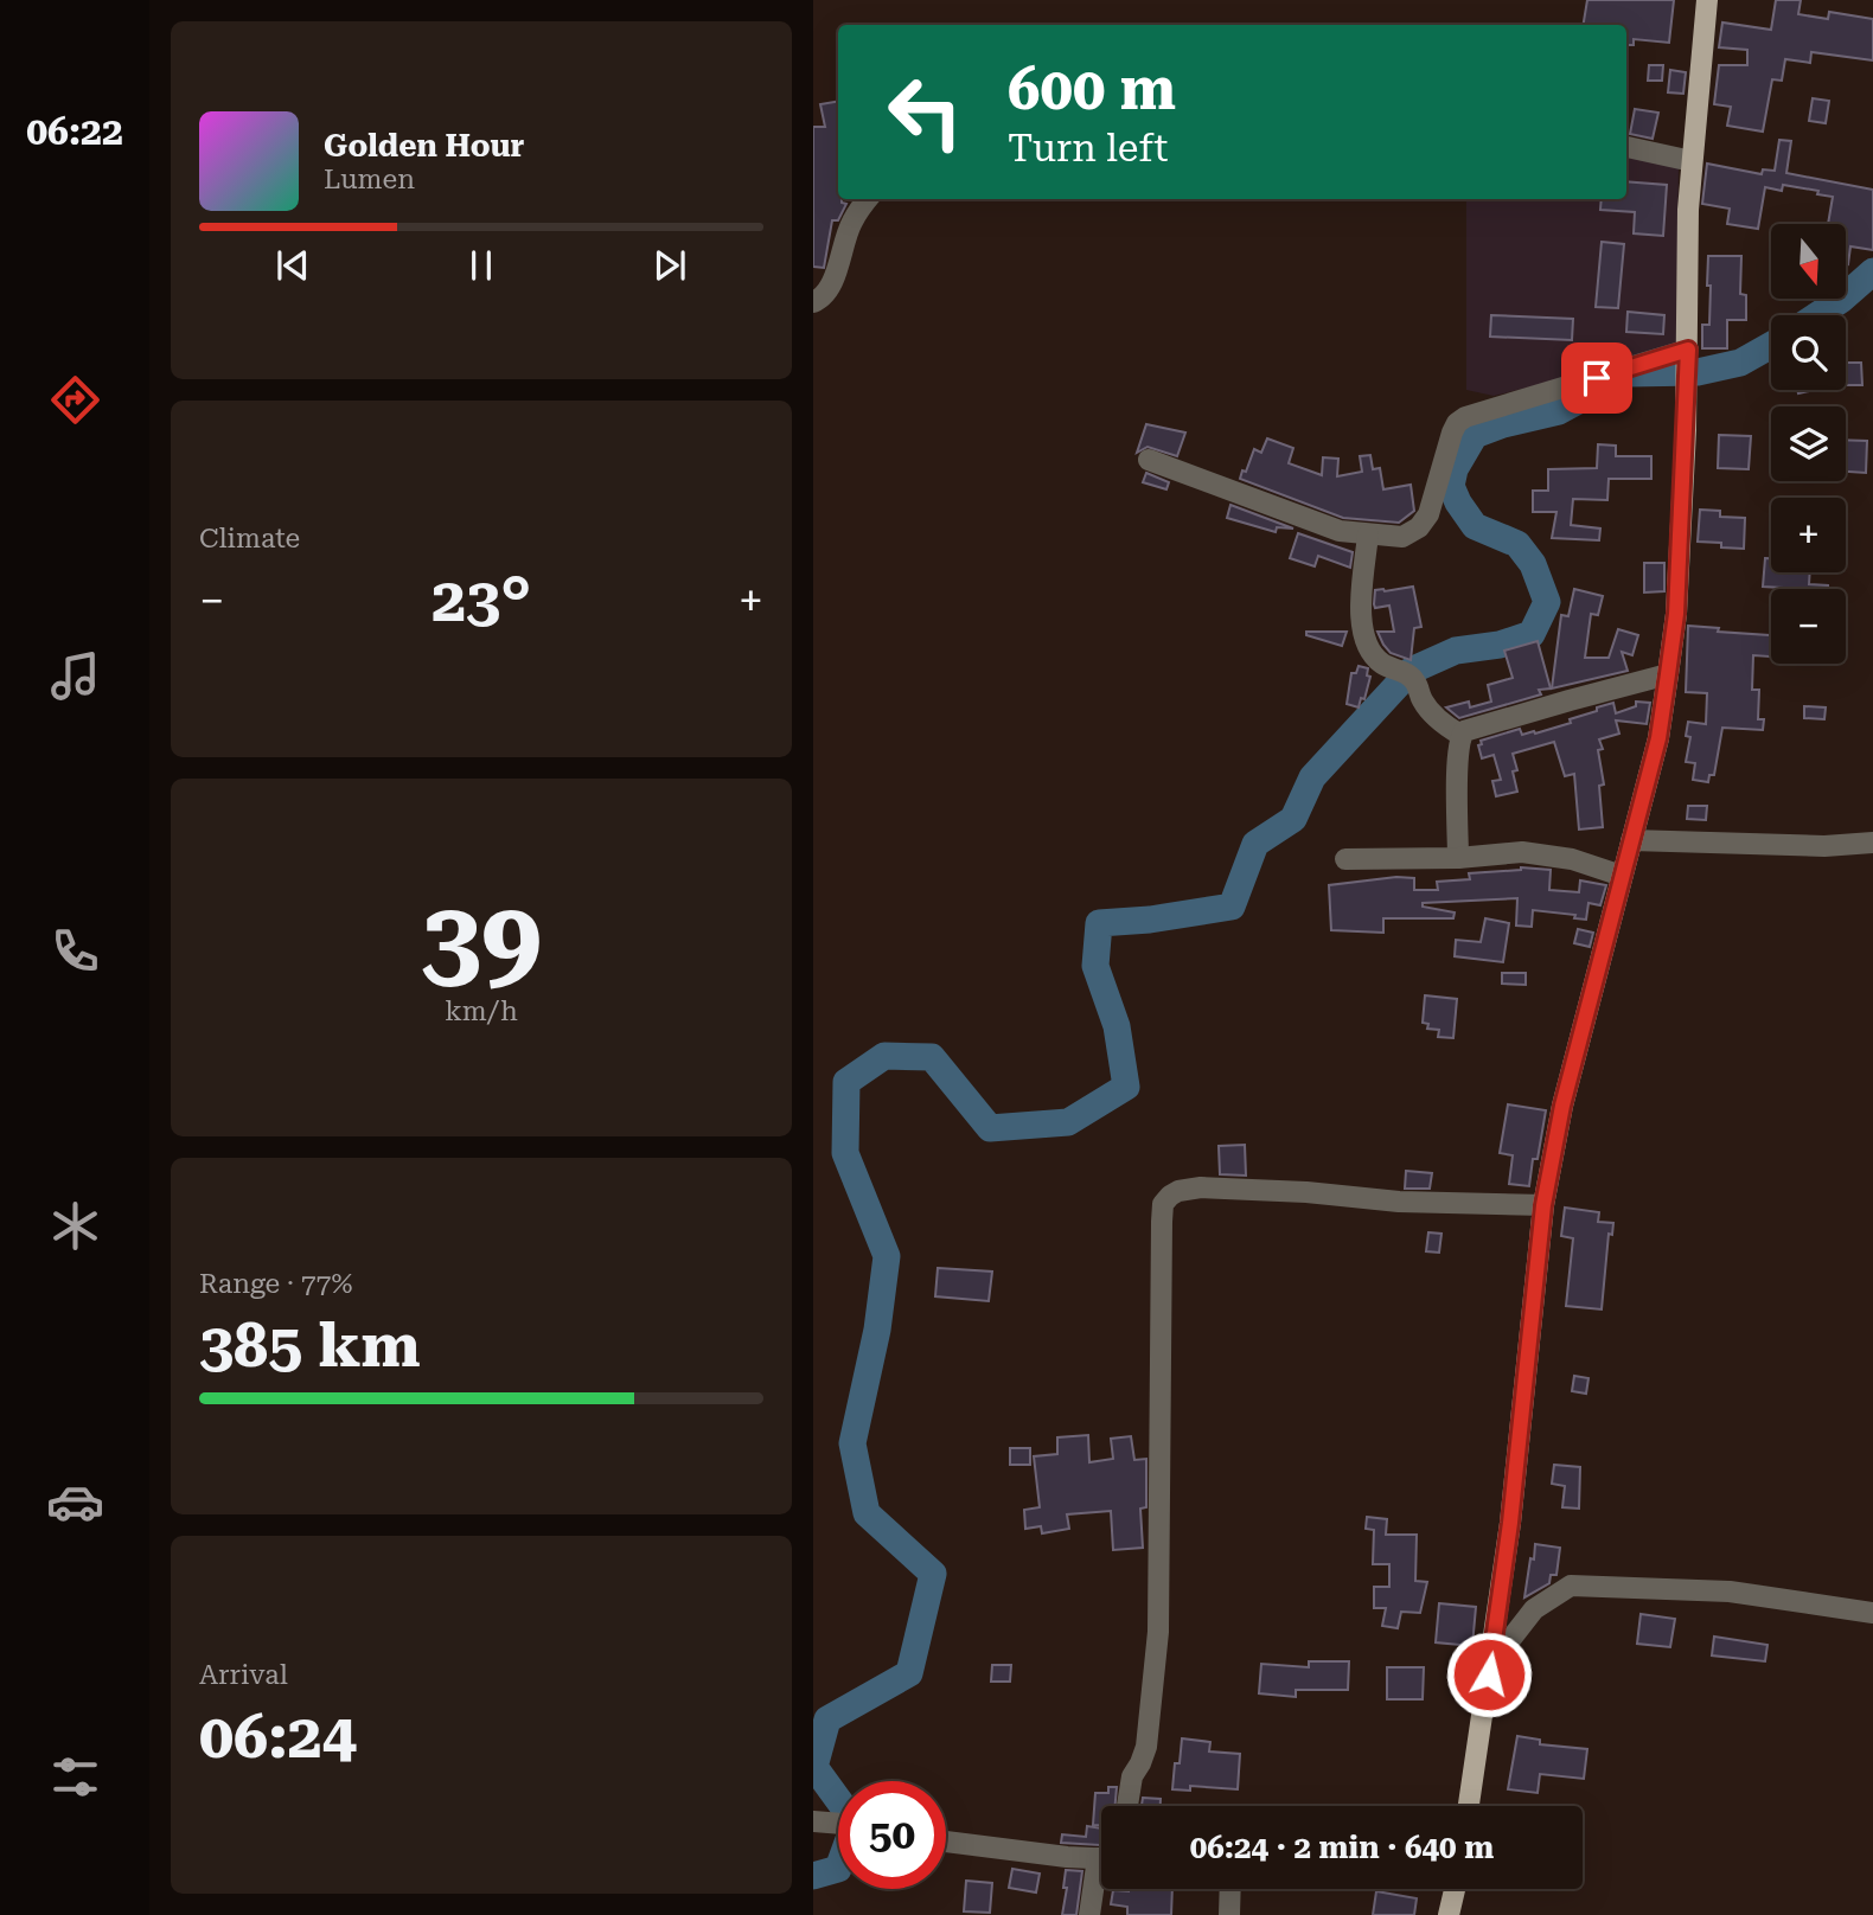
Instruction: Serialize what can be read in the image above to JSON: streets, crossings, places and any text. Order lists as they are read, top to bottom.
{
  "north": "bottom",
  "page": {
    "tabs": "06:22",
    "turn": ["600 m", "Turn left"],
    "song": ["Golden Hour", "Lumen"],
    "map_buttons": ["+", "−"],
    "tile": [
      "Climate",
      ["39", "km/h"],
      ["Range · 77%", "385 km"],
      ["Arrival", "06:24"]
    ],
    "heat": ["−", "23°", "+"],
    "limit": "50",
    "trip": "06:24 · 2 min · 640 m"
  }
}
